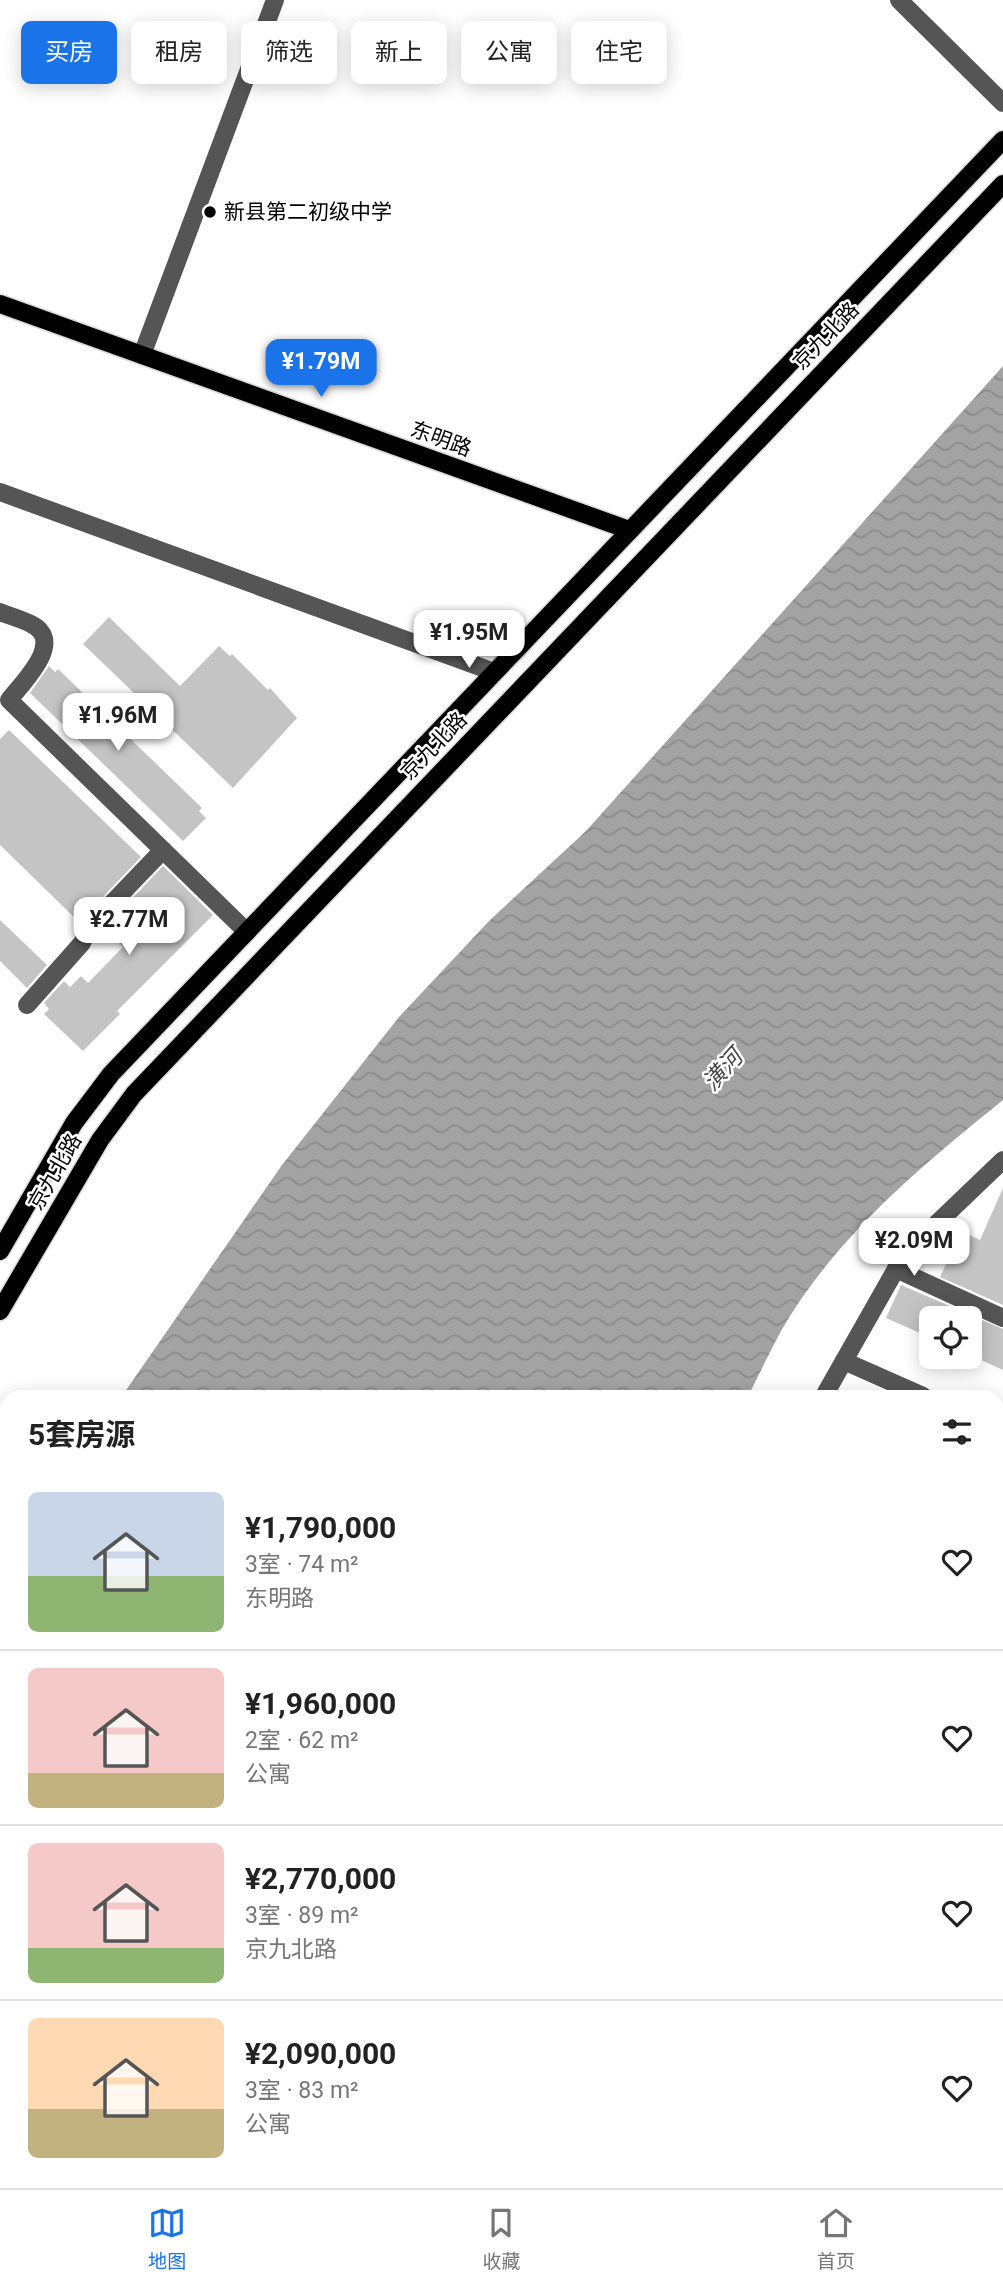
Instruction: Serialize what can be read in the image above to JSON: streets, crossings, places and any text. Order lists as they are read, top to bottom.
{
  "streets": {
    "main road": ["京九北路", "东明路"]
  },
  "crossings": [
    ["京九北路", "东明路"]
  ],
  "water": ["潢河"],
  "places": ["新县第二初级中学"],
  "page": {
    "chip": [
      "买房",
      "租房",
      "筛选",
      "新上",
      "公寓",
      "住宅"
    ],
    "price": [
      "¥1.79M",
      "¥1.95M",
      "¥1.96M",
      "¥2.77M",
      "¥2.09M"
    ],
    "heading": "5套房源",
    "list": [
      {
        "name": "¥1,790,000",
        "note": "3室 · 74 m² · 东明路"
      },
      {
        "name": "¥1,960,000",
        "note": "2室 · 62 m² · 公寓"
      },
      {
        "name": "¥2,770,000",
        "note": "3室 · 89 m² · 京九北路"
      },
      {
        "name": "¥2,090,000",
        "note": "3室 · 83 m² · 公寓"
      }
    ],
    "tabs": ["地图", "收藏", "首页"]
  }
}
